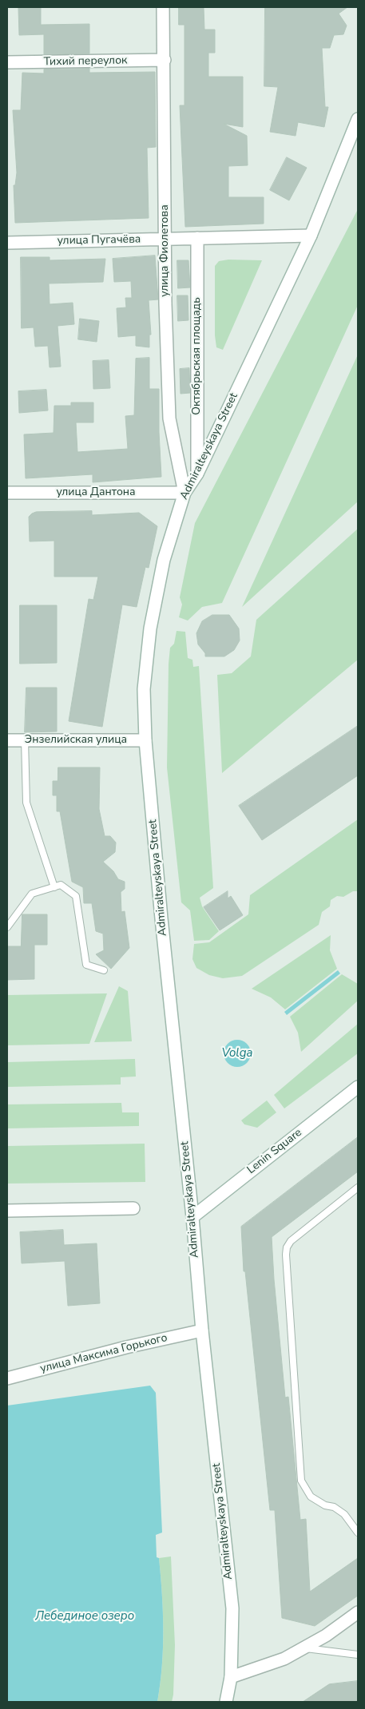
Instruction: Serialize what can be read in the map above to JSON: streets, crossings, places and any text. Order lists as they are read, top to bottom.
{
  "streets": {
    "street": [
      "Тихий переулок",
      "улица Пугачёва",
      "улица Фиолетова",
      "Октябрьская площадь",
      "Admiralteyskaya Street",
      "улица Дантона",
      "Энзелийская улица",
      "Lenin Square",
      "улица Максима Горького"
    ]
  },
  "crossings": [
    ["Тихий переулок", "улица Фиолетова"],
    ["улица Пугачёва", "улица Фиолетова"],
    ["улица Пугачёва", "Октябрьская площадь"],
    ["улица Пугачёва", "Admiralteyskaya Street"],
    ["улица Фиолетова", "Admiralteyskaya Street"],
    ["улица Фиолетова", "улица Дантона"],
    ["Октябрьская площадь", "Admiralteyskaya Street"],
    ["Admiralteyskaya Street", "улица Дантона"],
    ["Admiralteyskaya Street", "Энзелийская улица"],
    ["Admiralteyskaya Street", "Lenin Square"],
    ["Admiralteyskaya Street", "улица Максима Горького"]
  ],
  "water": ["Volga", "Лебединое озеро"]
}
